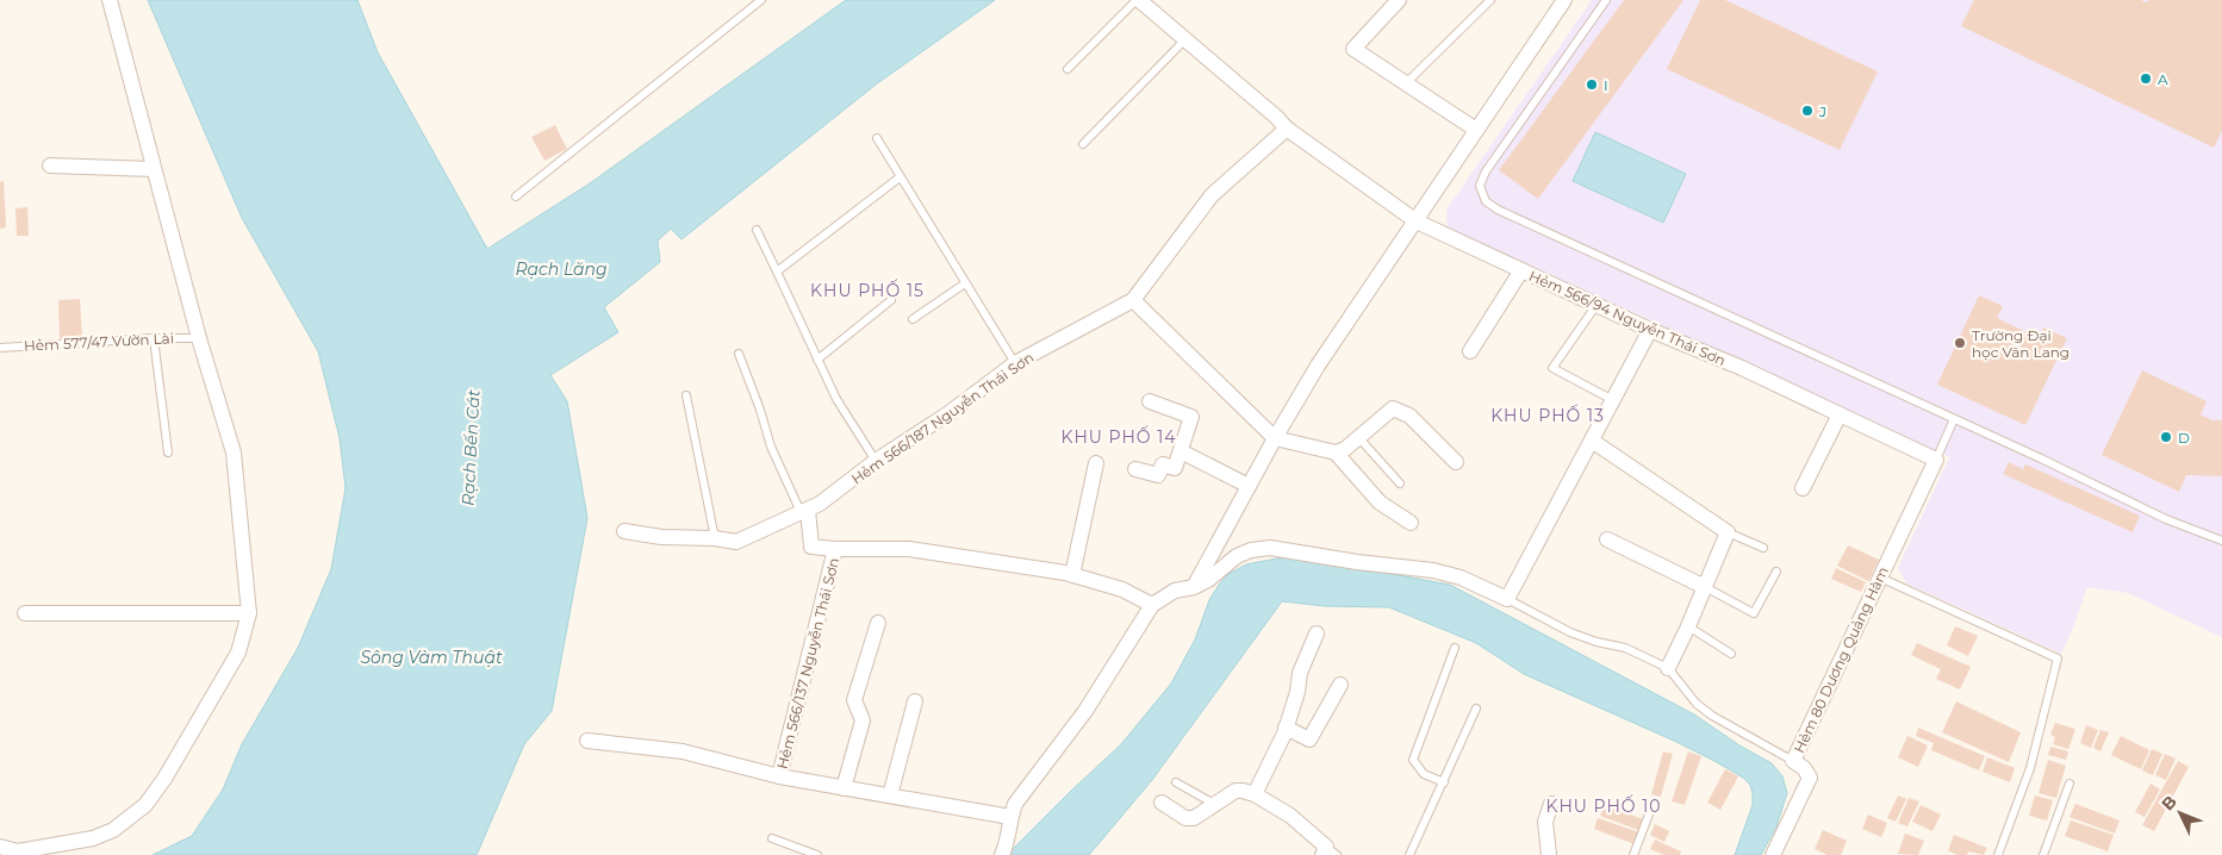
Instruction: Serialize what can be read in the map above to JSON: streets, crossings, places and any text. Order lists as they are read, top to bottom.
{
  "streets": {
    "street": [
      "Hẻm 566/94 Nguyễn Thái Sơn",
      "Hẻm 566/187 Nguyễn Thái Sơn",
      "Hẻm 80 Dương Quảng Hàm",
      "Hẻm 566/137 Nguyễn Thái Sơn"
    ],
    "lane": ["Hẻm 577/47 Vườn Lài"]
  },
  "crossings": [
    ["Hẻm 566/94 Nguyễn Thái Sơn", "Hẻm 80 Dương Quảng Hàm"],
    ["Hẻm 566/187 Nguyễn Thái Sơn", "Hẻm 566/137 Nguyễn Thái Sơn"]
  ],
  "districts": [
    "KHU PHỐ 15",
    "KHU PHỐ 13",
    "KHU PHỐ 14",
    "KHU PHỐ 10"
  ],
  "water": ["Rạch Lăng", "Rạch Bến Cát", "Sông Vàm Thuật"],
  "places": [
    "A",
    "I",
    "J",
    "Trường Đại học Văn Lang",
    "D"
  ],
  "north": "top left"
}
